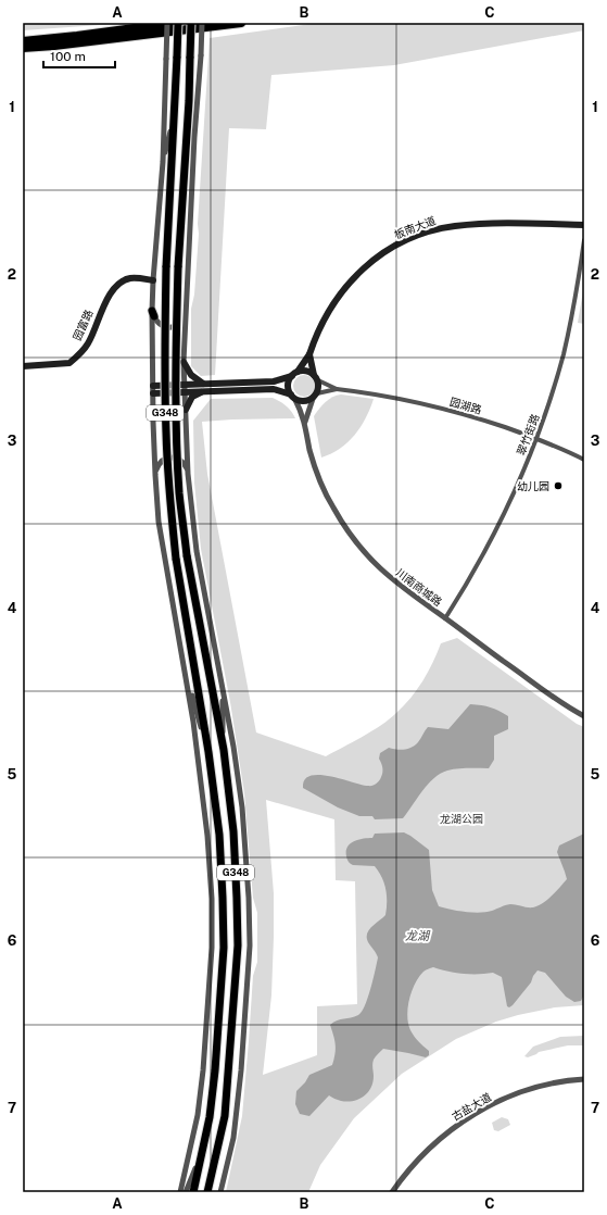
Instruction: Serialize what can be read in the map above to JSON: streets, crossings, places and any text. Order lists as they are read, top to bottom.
{
  "streets": {
    "highway": ["G348"],
    "main road": ["板南大道", "园富路"],
    "street": [
      "园湖路",
      "翠竹街路",
      "川南商城路",
      "古盐大道"
    ]
  },
  "crossings": [
    ["板南大道", "川南商城路"],
    ["园湖路", "翠竹街路"],
    ["翠竹街路", "川南商城路"]
  ],
  "water": ["龙湖"],
  "parks": ["龙湖公园"],
  "places": ["幼儿园"],
  "scale_bar": "100 m",
  "grid": {
    "columns": ["A", "B", "C"],
    "rows": [
      "1",
      "2",
      "3",
      "4",
      "5",
      "6",
      "7"
    ]
  }
}
